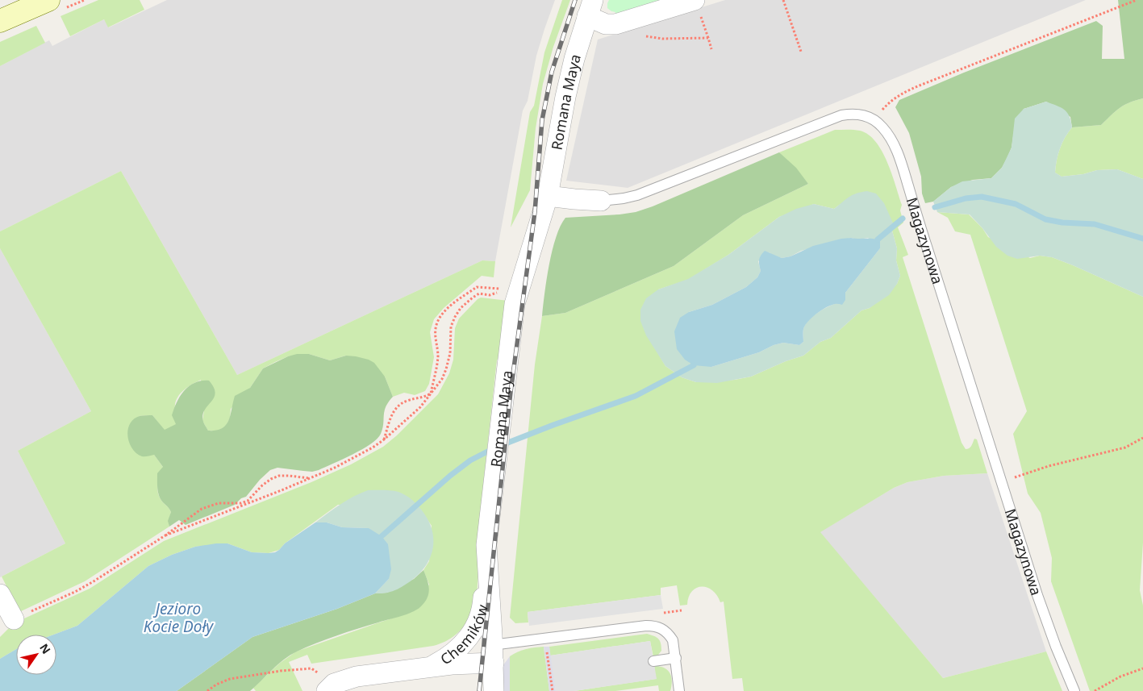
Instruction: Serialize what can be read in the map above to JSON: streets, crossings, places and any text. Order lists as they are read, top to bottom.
{
  "streets": {
    "street": ["Romana Maya", "Chemików"],
    "lane": ["Magazynowa"]
  },
  "crossings": [
    ["Romana Maya", "Chemików"]
  ],
  "water": ["Jezioro Kocie Doły"],
  "north": "top right"
}
